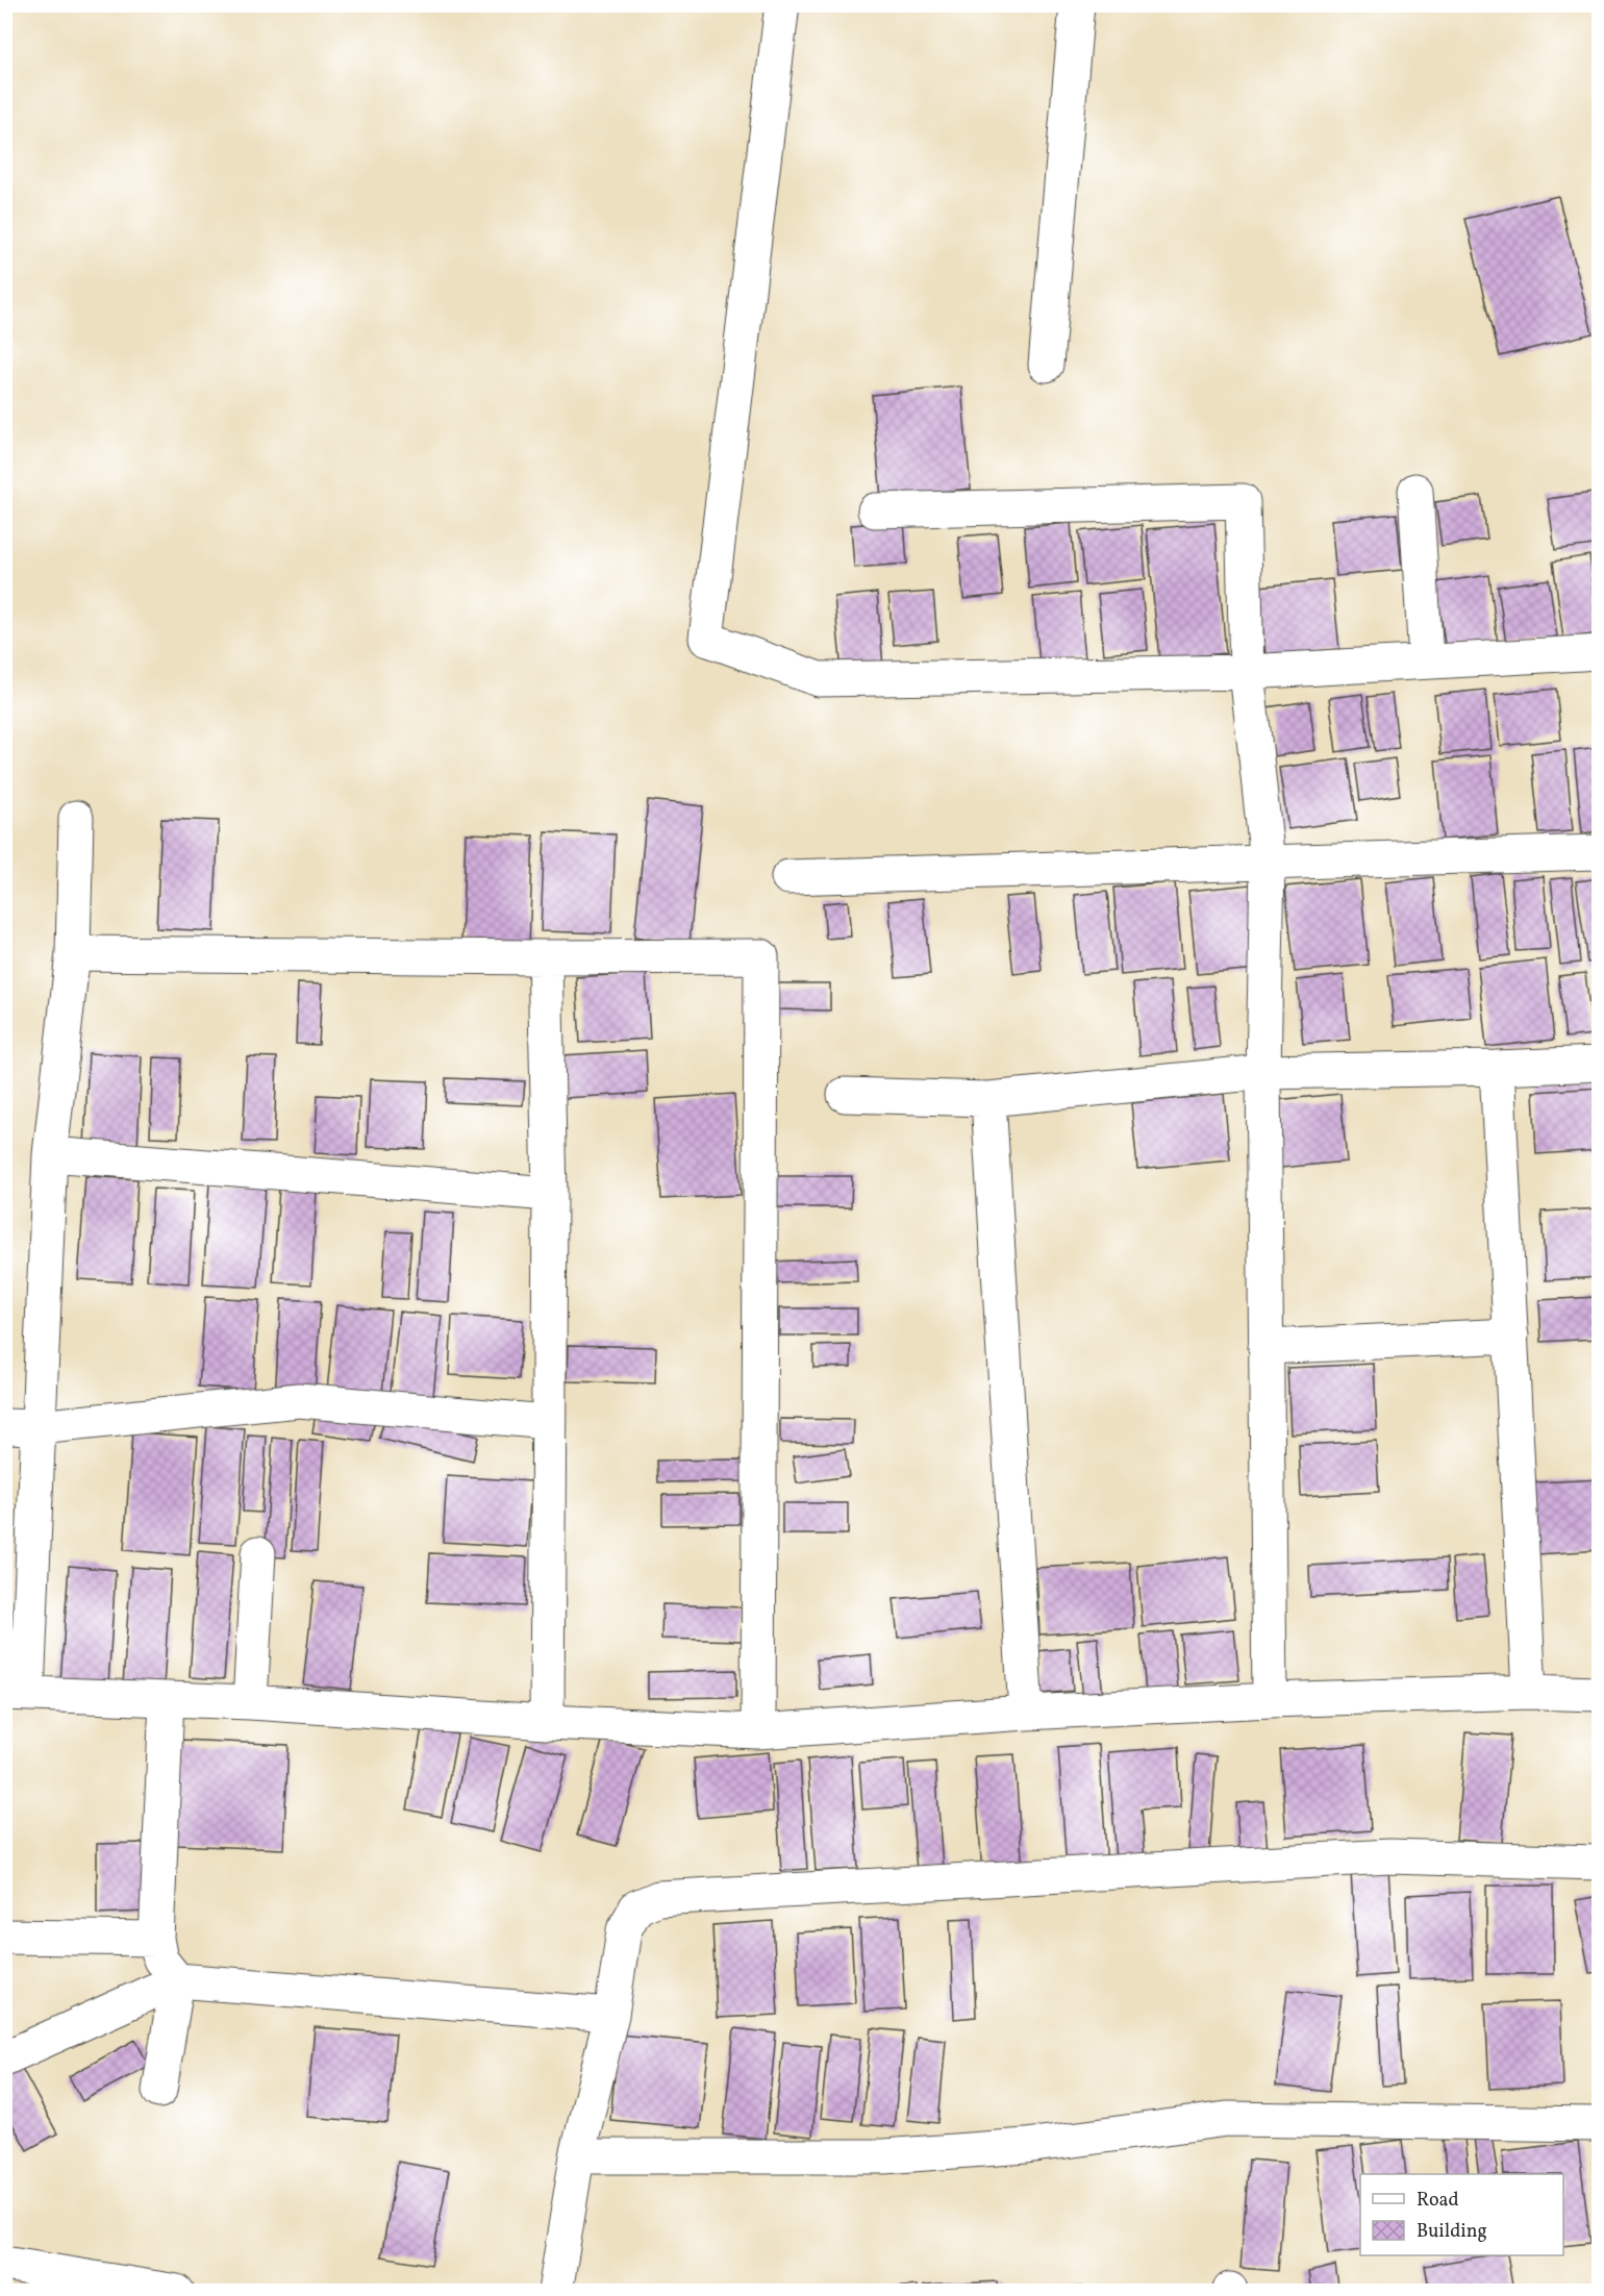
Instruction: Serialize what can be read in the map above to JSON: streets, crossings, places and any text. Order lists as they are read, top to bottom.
{
  "legend": ["Road", "Building"]
}
